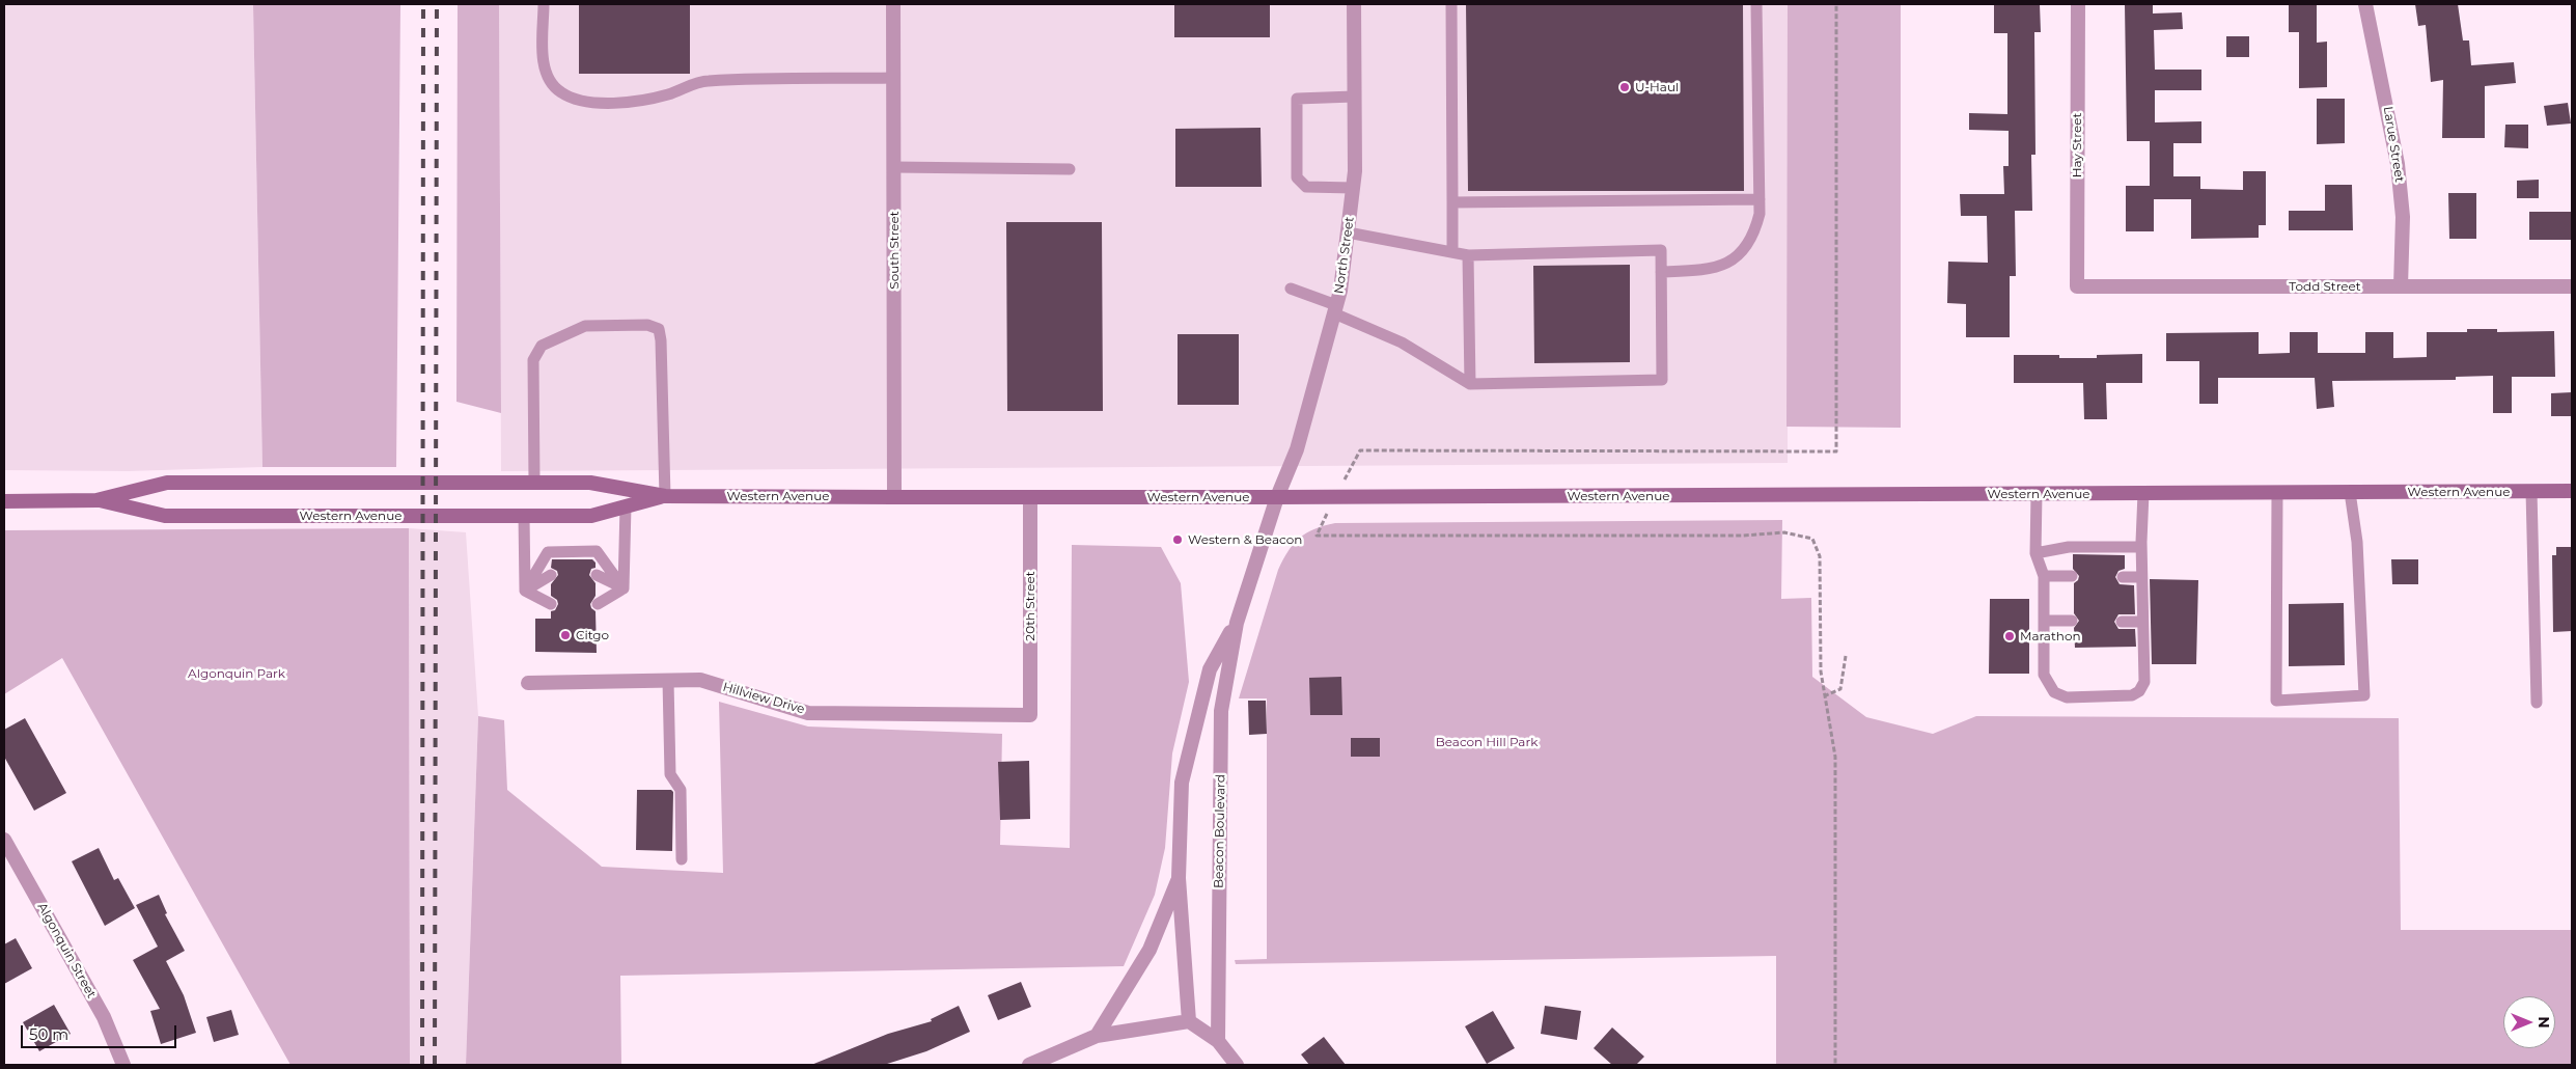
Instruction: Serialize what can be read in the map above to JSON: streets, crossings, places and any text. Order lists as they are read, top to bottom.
{
  "streets": {
    "main road": ["Western Avenue"],
    "street": [
      "Larue Street",
      "Hay Street",
      "South Street",
      "North Street",
      "Todd Street",
      "20th Street",
      "Hillview Drive",
      "Beacon Boulevard",
      "Algonquin Street"
    ]
  },
  "crossings": [
    ["Larue Street", "Todd Street"],
    ["Hay Street", "Todd Street"],
    ["South Street", "Western Avenue"],
    ["North Street", "Western Avenue"],
    ["North Street", "Beacon Boulevard"],
    ["Western Avenue", "20th Street"],
    ["Western Avenue", "Beacon Boulevard"],
    ["20th Street", "Hillview Drive"]
  ],
  "parks": ["Algonquin Park", "Beacon Hill Park"],
  "places": [
    "U-Haul",
    "Western & Beacon",
    "Citgo",
    "Marathon"
  ],
  "scale_bar": "50 m",
  "north": "right"
}
